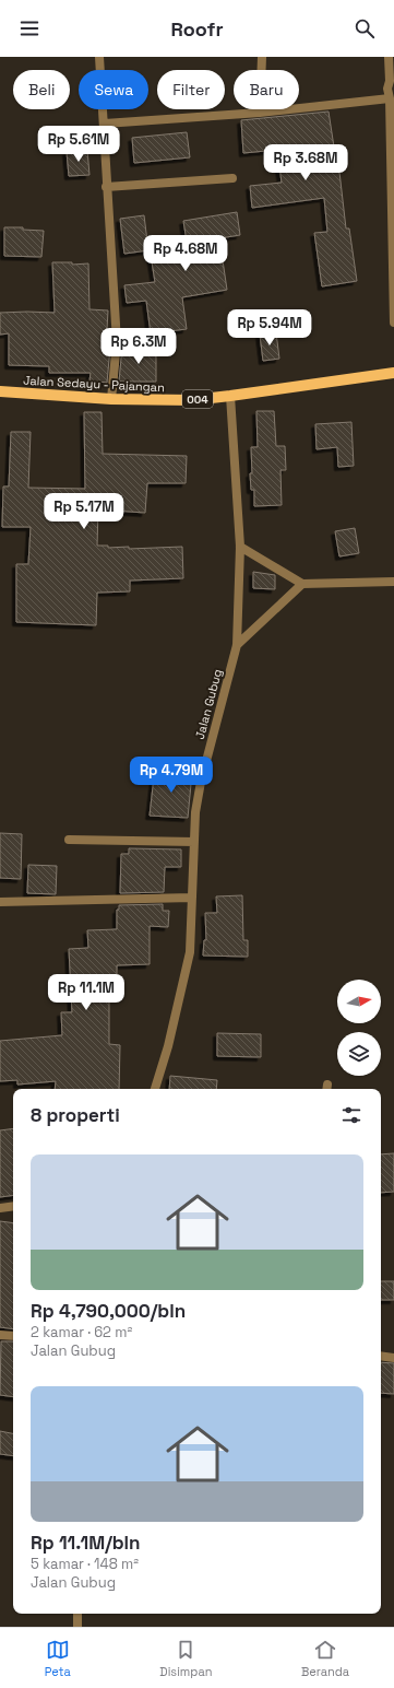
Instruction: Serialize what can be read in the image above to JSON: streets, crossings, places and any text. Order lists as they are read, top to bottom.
{
  "streets": {
    "main road": ["Jalan Sedayu - Pajangan", "004"],
    "street": ["Jalan Gubug"]
  },
  "crossings": [
    ["Jalan Sedayu - Pajangan", "Jalan Gubug"]
  ],
  "north": "right",
  "page": {
    "header": "Roofr",
    "chip": [
      "Beli",
      "Sewa",
      "Filter",
      "Baru"
    ],
    "price": [
      "Rp 5.61M",
      "Rp 3.68M",
      "Rp 4.68M",
      "Rp 5.94M",
      "Rp 6.3M",
      "Rp 5.17M",
      "Rp 4.79M",
      "Rp 11.1M"
    ],
    "heading": "8 properti",
    "list": [
      {
        "name": "Rp 4,790,000/bln",
        "note": "2 kamar · 62 m² · Jalan Gubug"
      },
      {
        "name": "Rp 11.1M/bln",
        "note": "5 kamar · 148 m² · Jalan Gubug"
      }
    ],
    "tabs": ["Peta", "Disimpan", "Beranda"]
  }
}
